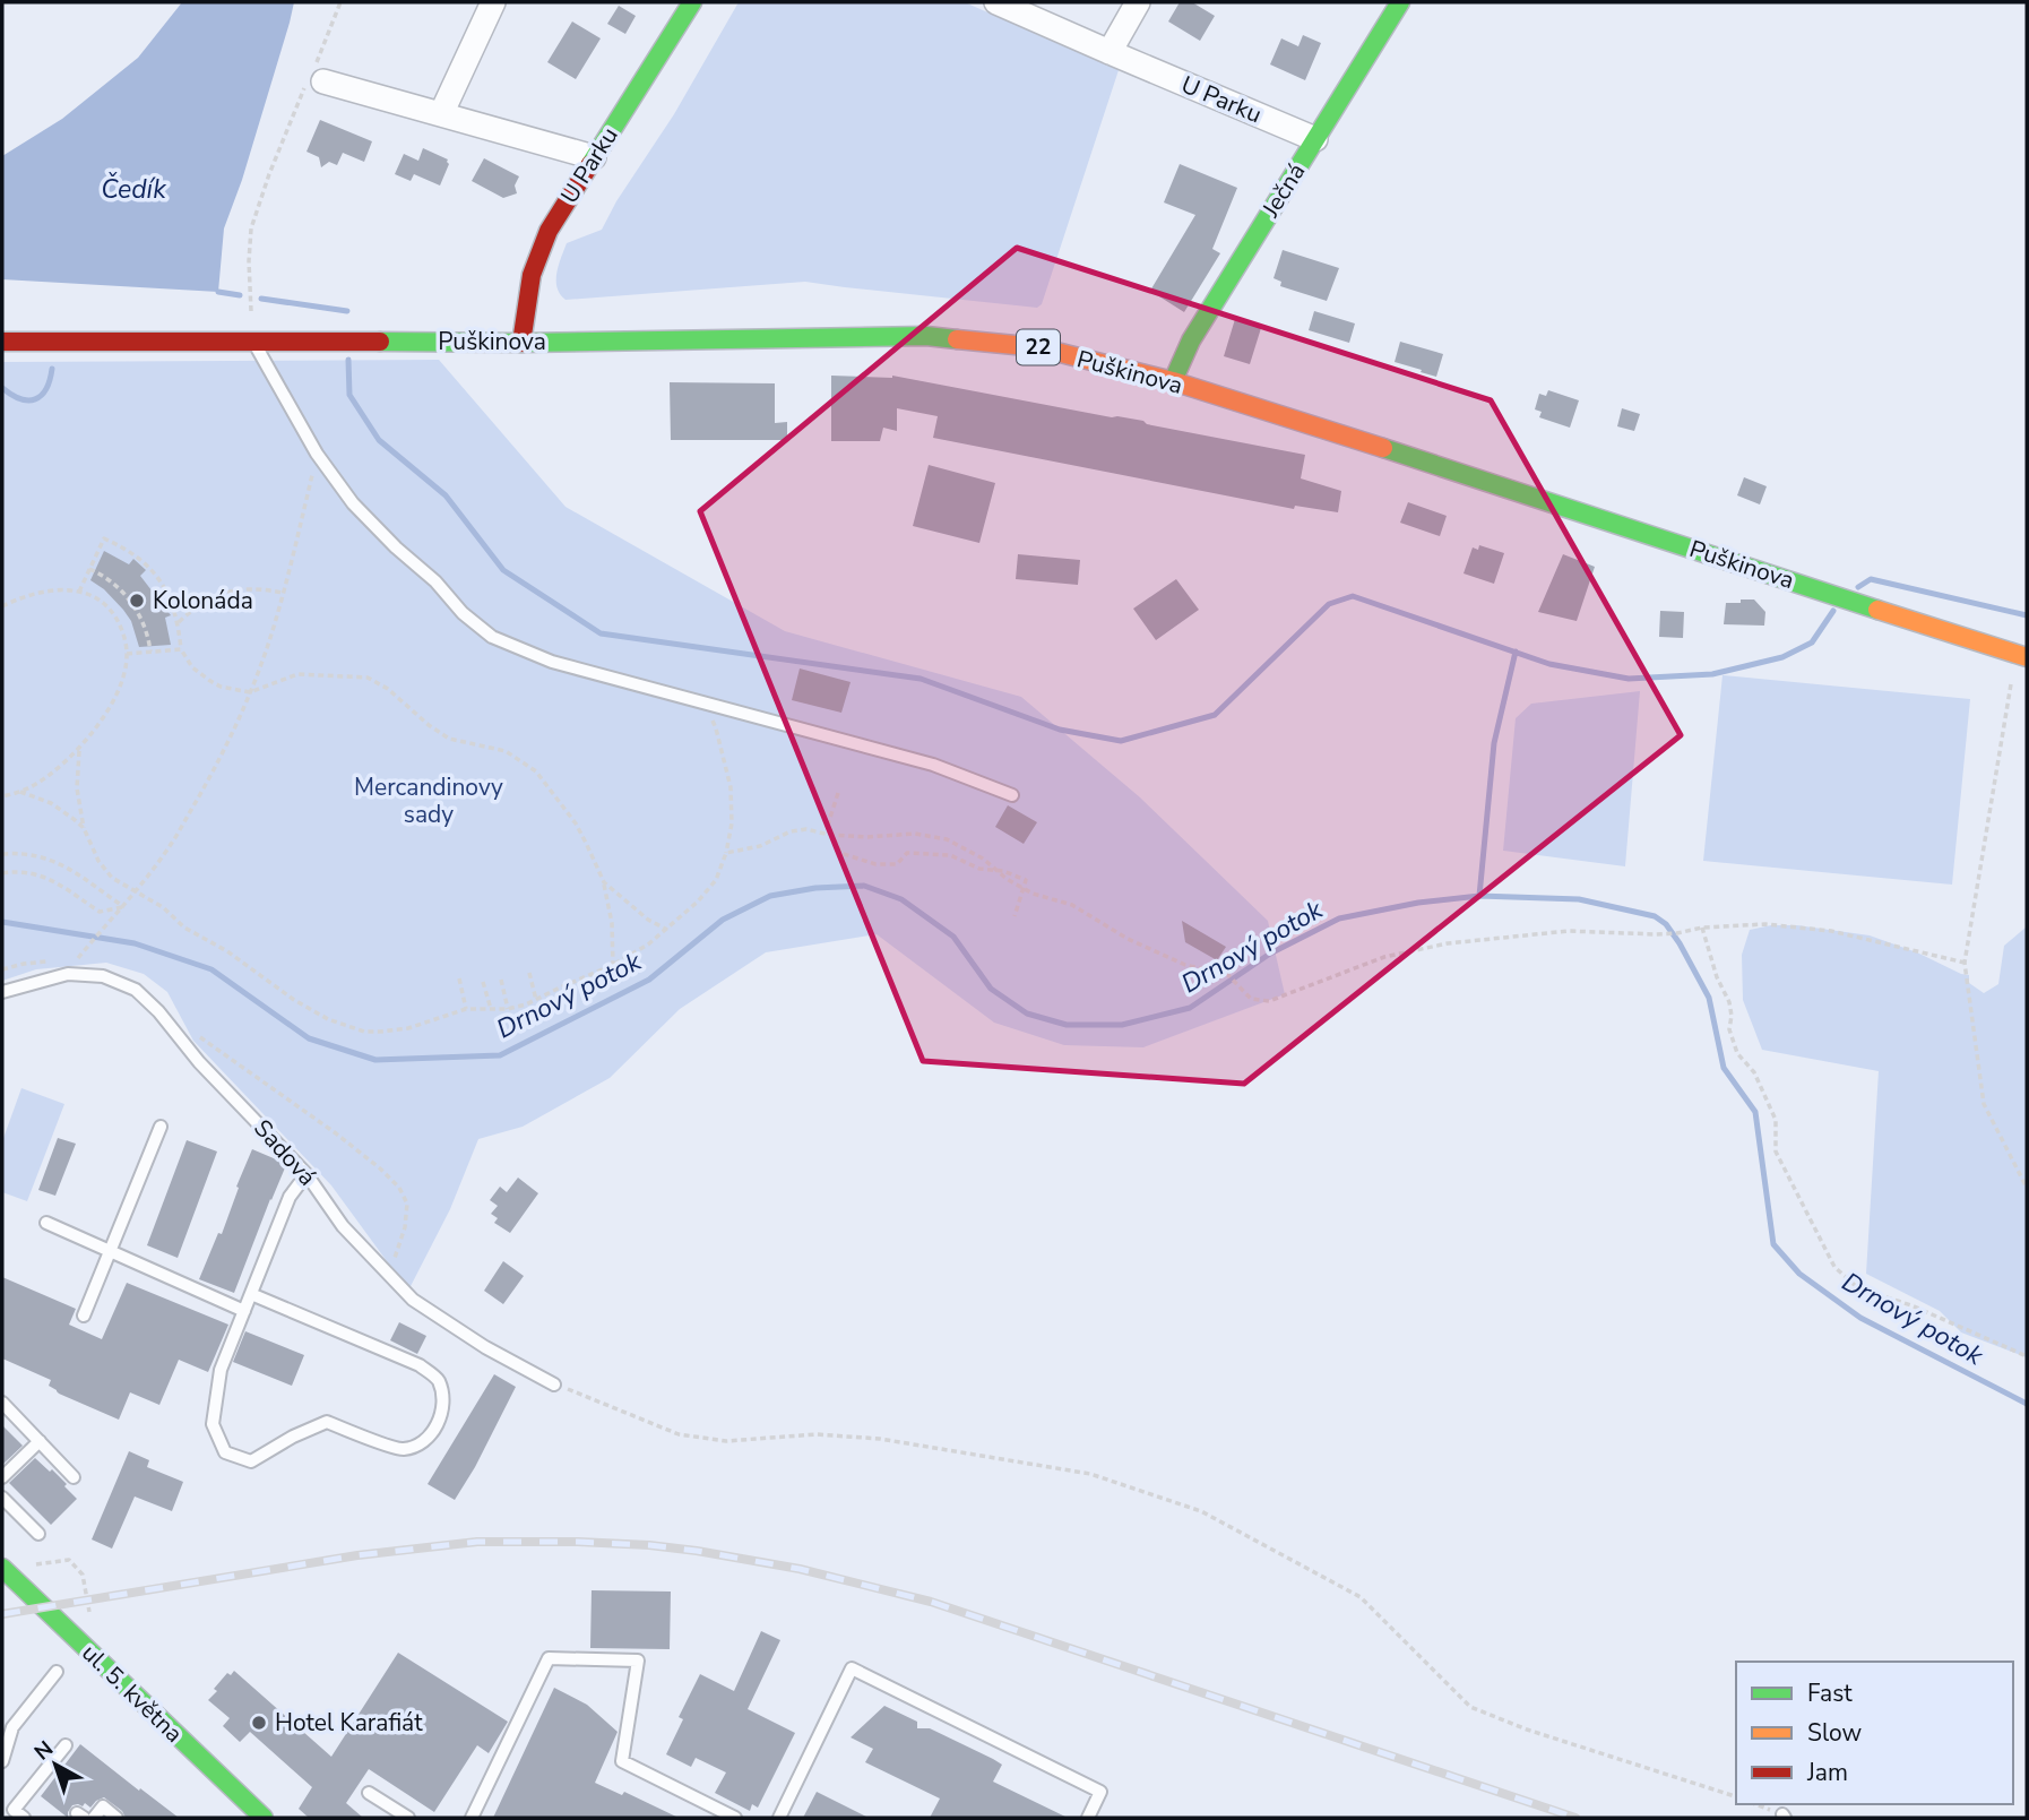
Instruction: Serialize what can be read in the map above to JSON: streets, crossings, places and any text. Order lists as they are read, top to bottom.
{
  "streets": {
    "main road": [
      "U Parku",
      "Ječná",
      "Puškinova",
      "22",
      "ul. 5. května"
    ],
    "lane": ["Sadová"]
  },
  "crossings": [
    ["U Parku", "Ječná"],
    ["U Parku", "Puškinova"],
    ["Ječná", "Puškinova"]
  ],
  "water": ["Čedík", "Drnový potok"],
  "parks": ["Mercandinovy sady"],
  "places": ["Kolonáda", "Hotel Karafiát"],
  "legend": ["Fast", "Slow", "Jam"],
  "north": "top left"
}
